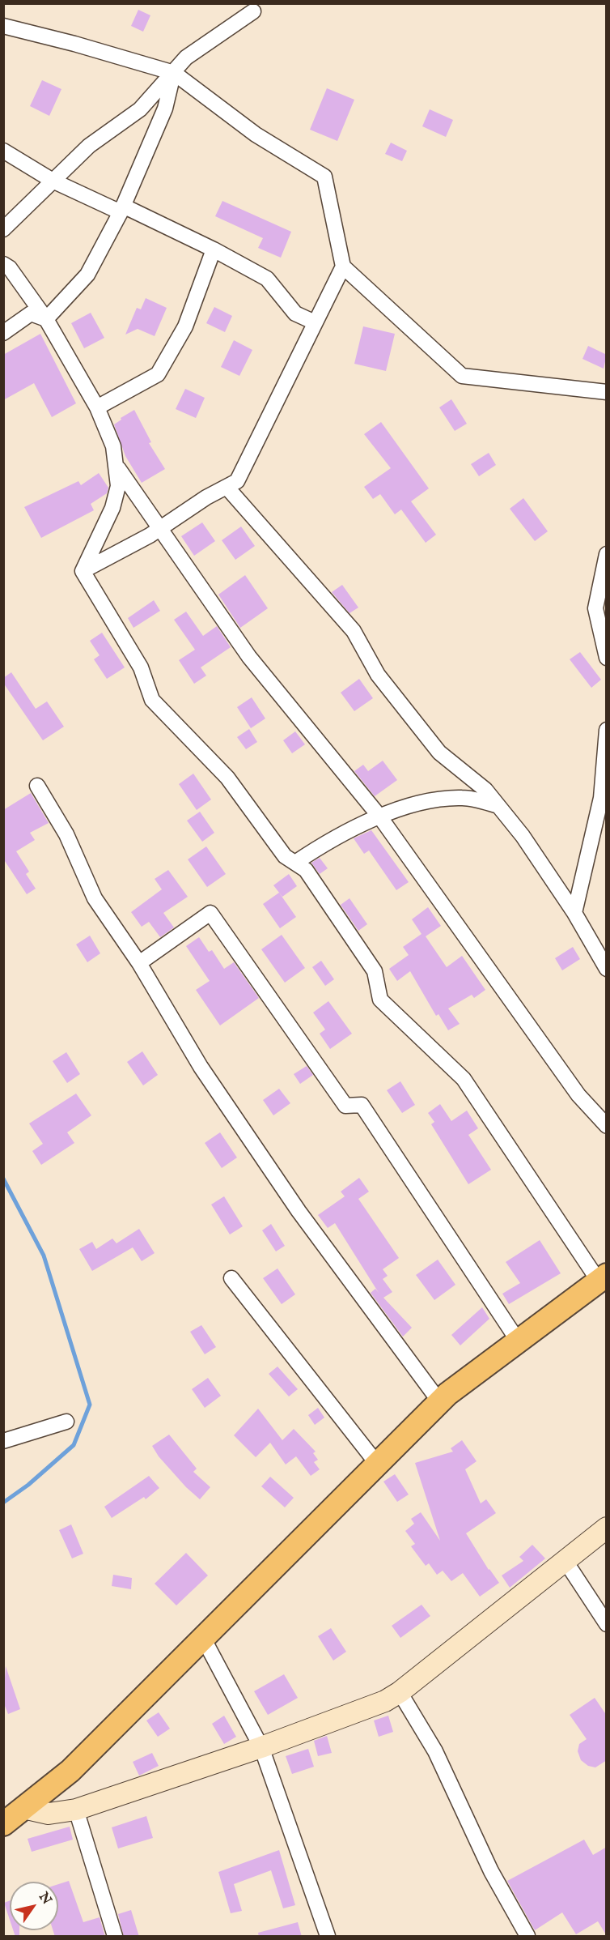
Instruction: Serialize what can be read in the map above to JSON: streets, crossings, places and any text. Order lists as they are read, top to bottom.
{
  "north": "top right"
}
